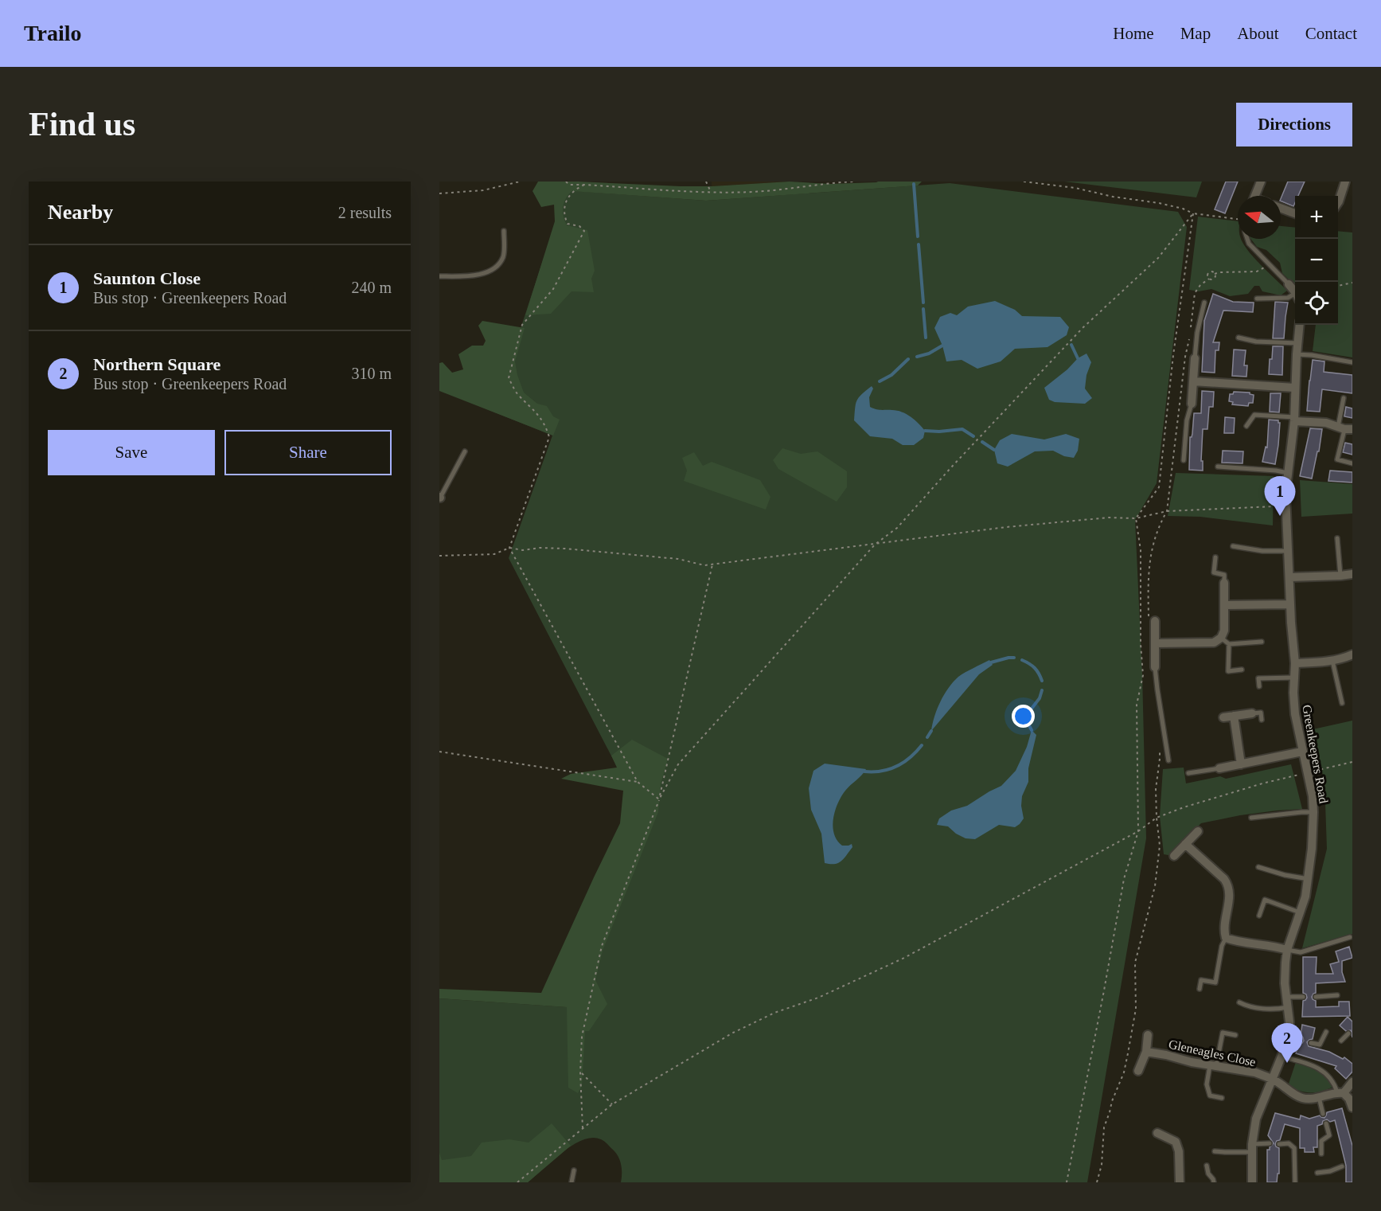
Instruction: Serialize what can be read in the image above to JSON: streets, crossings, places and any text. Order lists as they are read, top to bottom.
{
  "streets": {
    "street": ["Greenkeepers Road", "Gleneagles Close"]
  },
  "crossings": [
    ["Greenkeepers Road", "Gleneagles Close"]
  ],
  "north": "left",
  "page": {
    "header": "Trailo",
    "nav": [
      "Home",
      "Map",
      "About",
      "Contact"
    ],
    "buttons": [
      "Directions",
      ["Save", "Share"]
    ],
    "title": "Find us",
    "heading": ["Nearby", "2 results"],
    "map_buttons": ["+", "−"],
    "list": [
      {
        "mark": "1",
        "name": "Saunton Close",
        "note": "Bus stop · Greenkeepers Road",
        "value": "240 m"
      },
      {
        "mark": "2",
        "name": "Northern Square",
        "note": "Bus stop · Greenkeepers Road",
        "value": "310 m"
      }
    ],
    "pins": ["1", "2"]
  }
}
